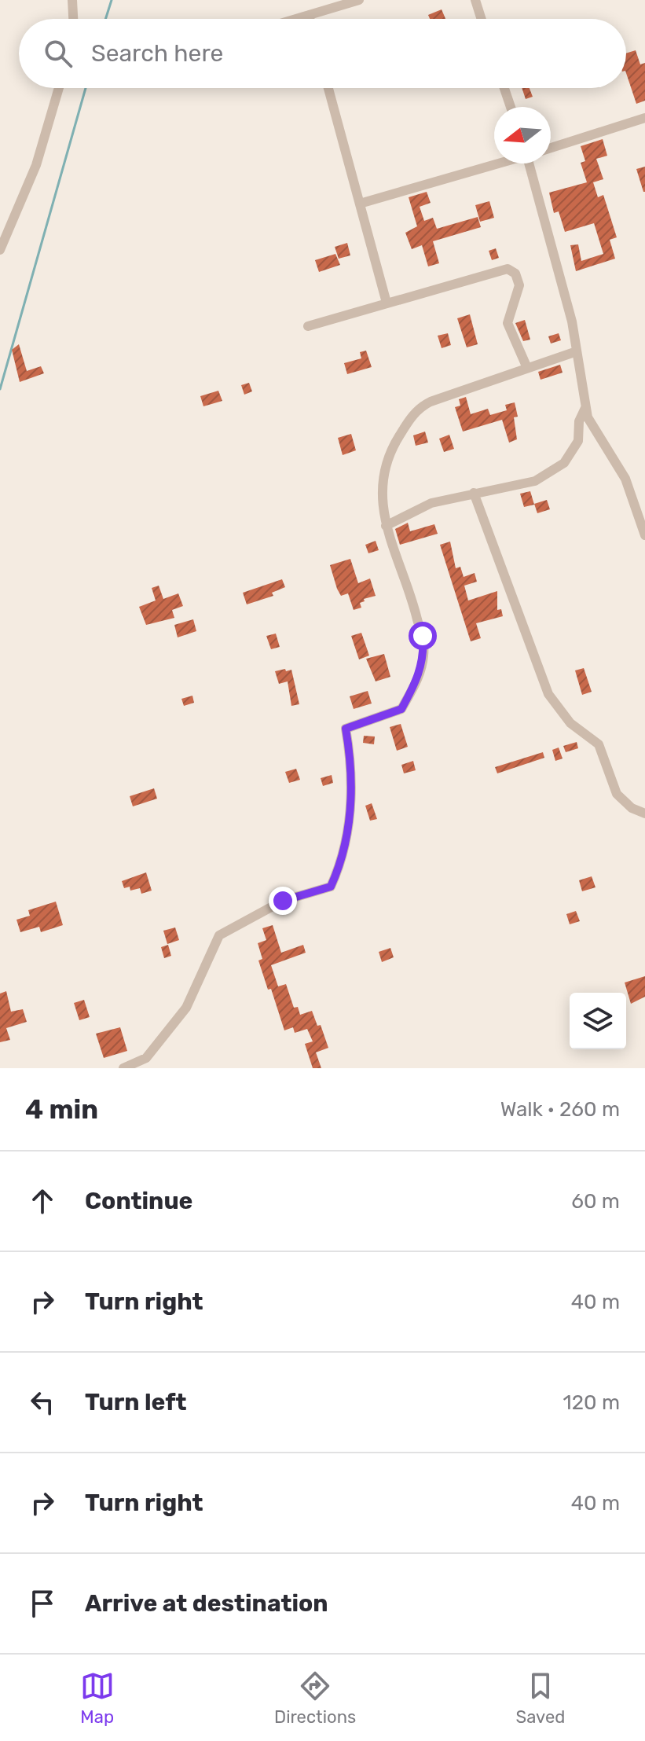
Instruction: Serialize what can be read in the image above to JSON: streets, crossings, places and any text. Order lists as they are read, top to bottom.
{
  "north": "left",
  "page": {
    "search": "Search here",
    "heading": ["4 min", "Walk · 260 m"],
    "list": [
      ["Continue", "60 m"],
      ["Turn right", "40 m"],
      ["Turn left", "120 m"],
      ["Turn right", "40 m"],
      "Arrive at destination"
    ],
    "nav": ["Map", "Directions", "Saved"]
  }
}
